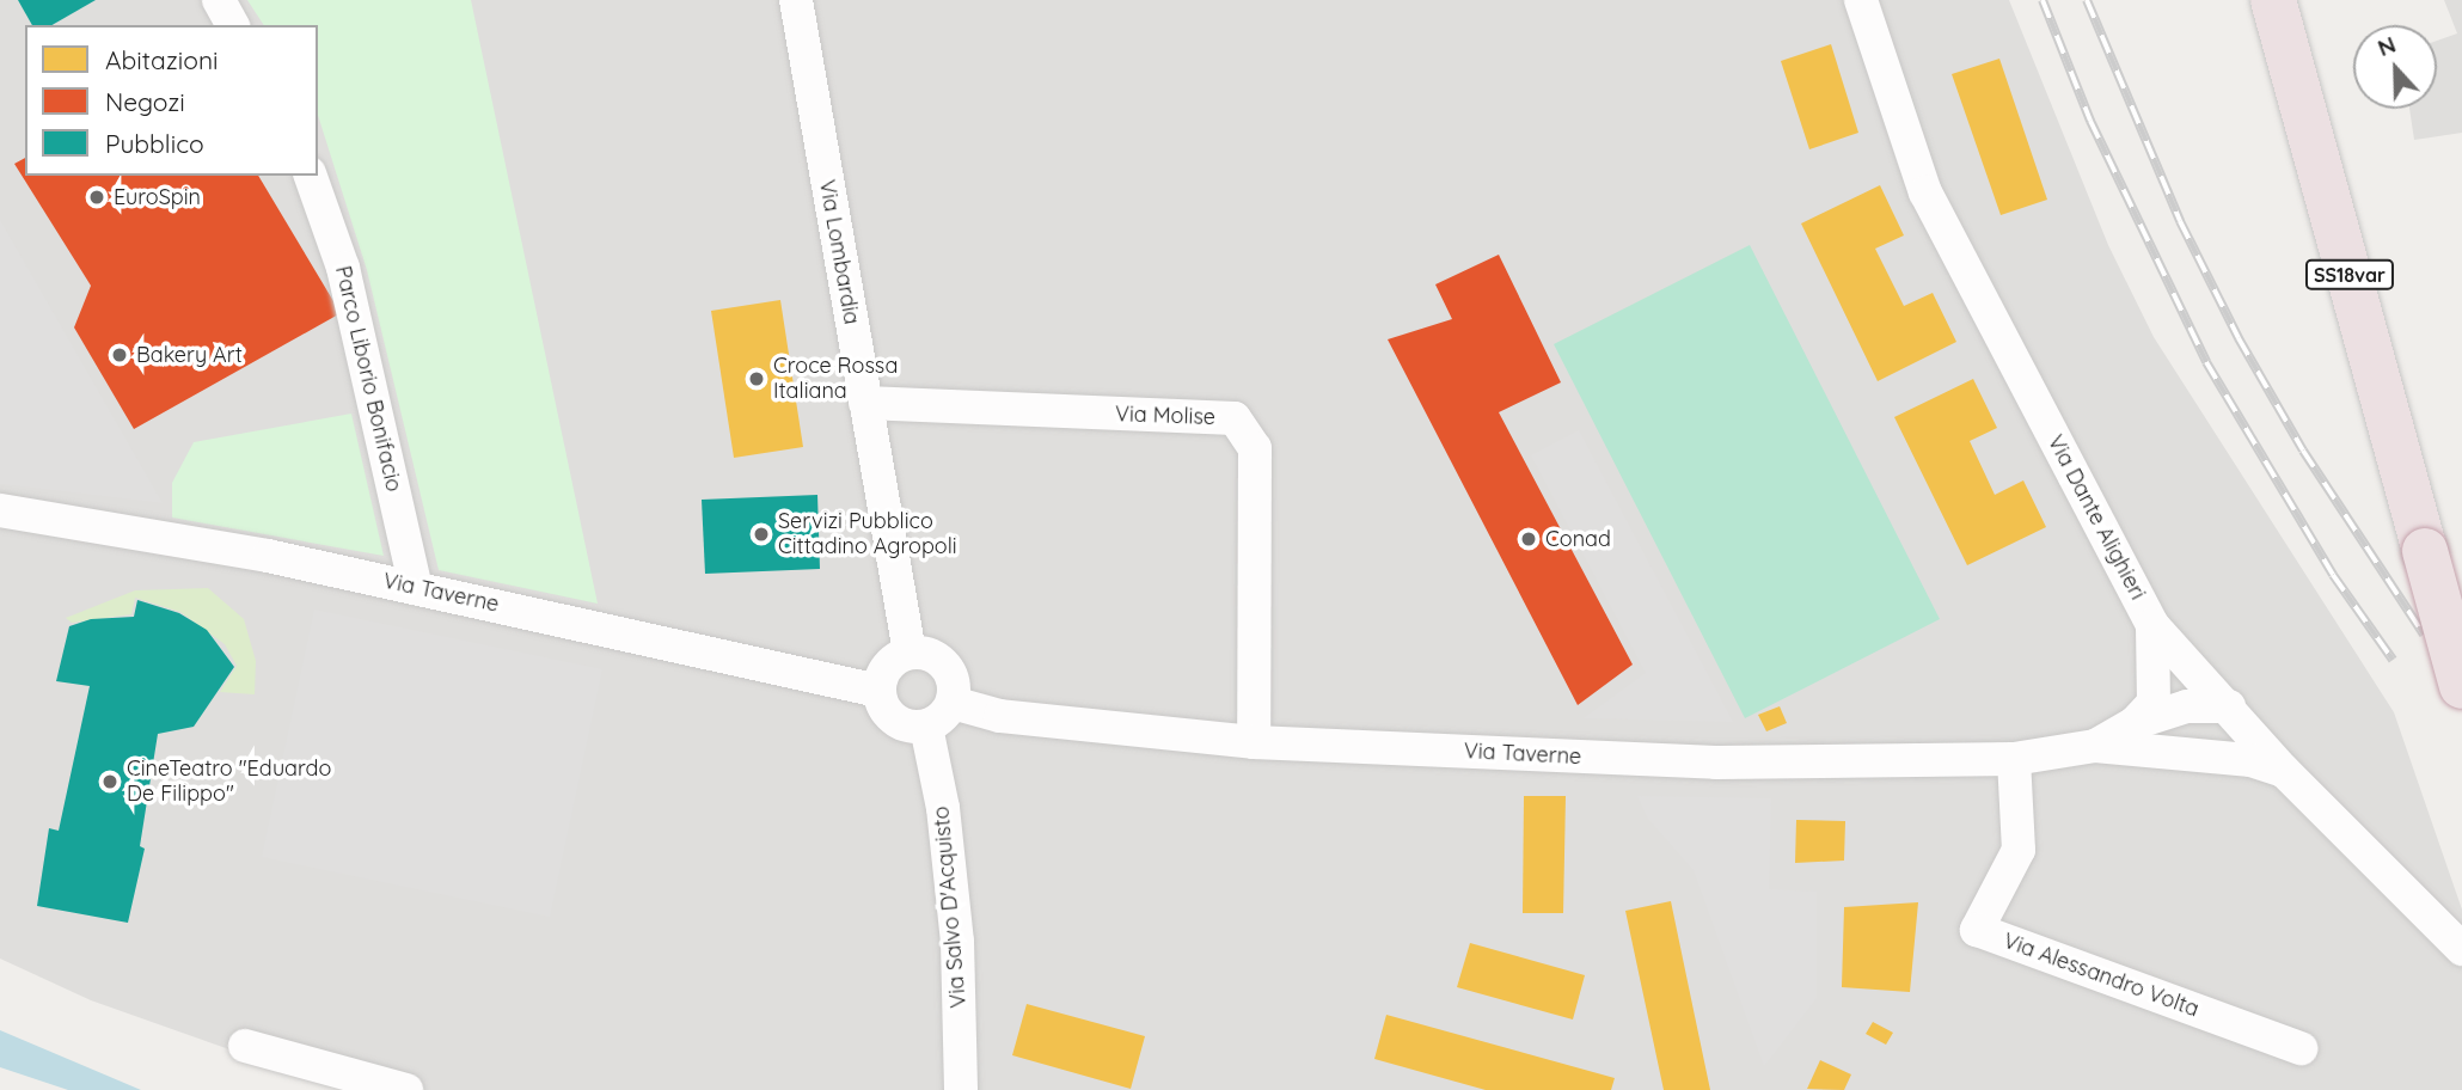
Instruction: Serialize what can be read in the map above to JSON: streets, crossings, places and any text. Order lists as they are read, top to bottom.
{
  "streets": {
    "highway": ["SS18var"],
    "street": [
      "Via Lombardia",
      "Parco Liborio Bonifacio",
      "Via Molise",
      "Via Dante Alighieri",
      "Via Taverne",
      "Via Salvo D'Acquisto",
      "Via Alessandro Volta"
    ]
  },
  "crossings": [
    ["Via Lombardia", "Via Molise"],
    ["Via Lombardia", "Via Taverne"],
    ["Via Lombardia", "Via Salvo D'Acquisto"],
    ["Parco Liborio Bonifacio", "Via Taverne"],
    ["Via Molise", "Via Taverne"],
    ["Via Dante Alighieri", "Via Taverne"],
    ["Via Taverne", "Via Salvo D'Acquisto"],
    ["Via Taverne", "Via Alessandro Volta"]
  ],
  "places": [
    "EuroSpin",
    "Bakery Art",
    "Croce Rossa Italiana",
    "Servizi Pubblico Cittadino Agropoli",
    "Conad",
    "CineTeatro \"Eduardo De Filippo\""
  ],
  "legend": ["Abitazioni", "Negozi", "Pubblico"],
  "north": "top"
}
